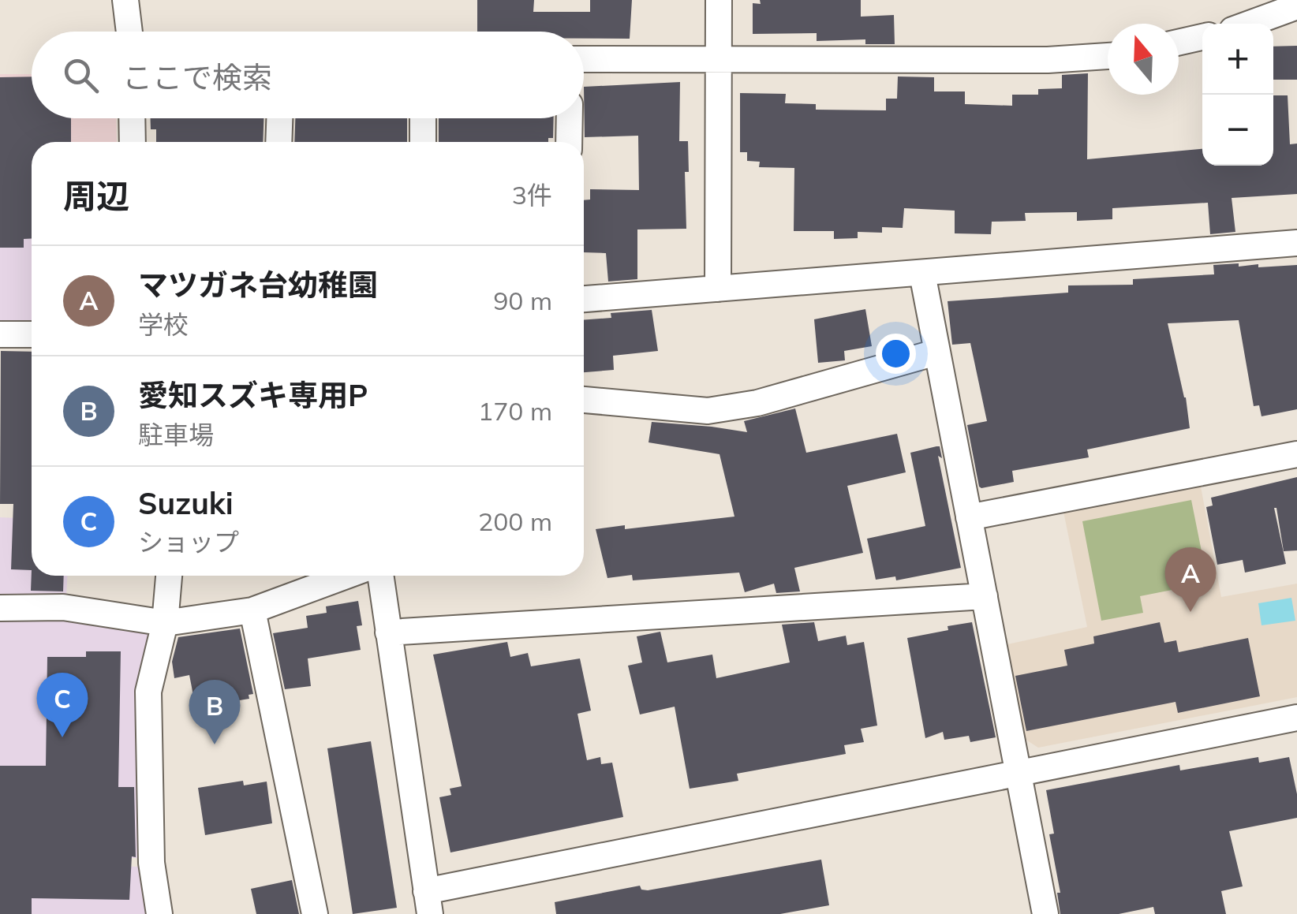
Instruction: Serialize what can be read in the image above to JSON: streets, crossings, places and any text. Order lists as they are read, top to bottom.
{
  "north": "top",
  "page": {
    "map_buttons": ["+", "−"],
    "search": "ここで検索",
    "heading": ["周辺", "3件"],
    "list": [
      {
        "mark": "A",
        "name": "マツガネ台幼稚園",
        "note": "学校",
        "value": "90 m"
      },
      {
        "mark": "B",
        "name": "愛知スズキ専用P",
        "note": "駐車場",
        "value": "170 m"
      },
      {
        "mark": "C",
        "name": "Suzuki",
        "note": "ショップ",
        "value": "200 m"
      }
    ],
    "pins": ["A", "C", "B"]
  }
}
